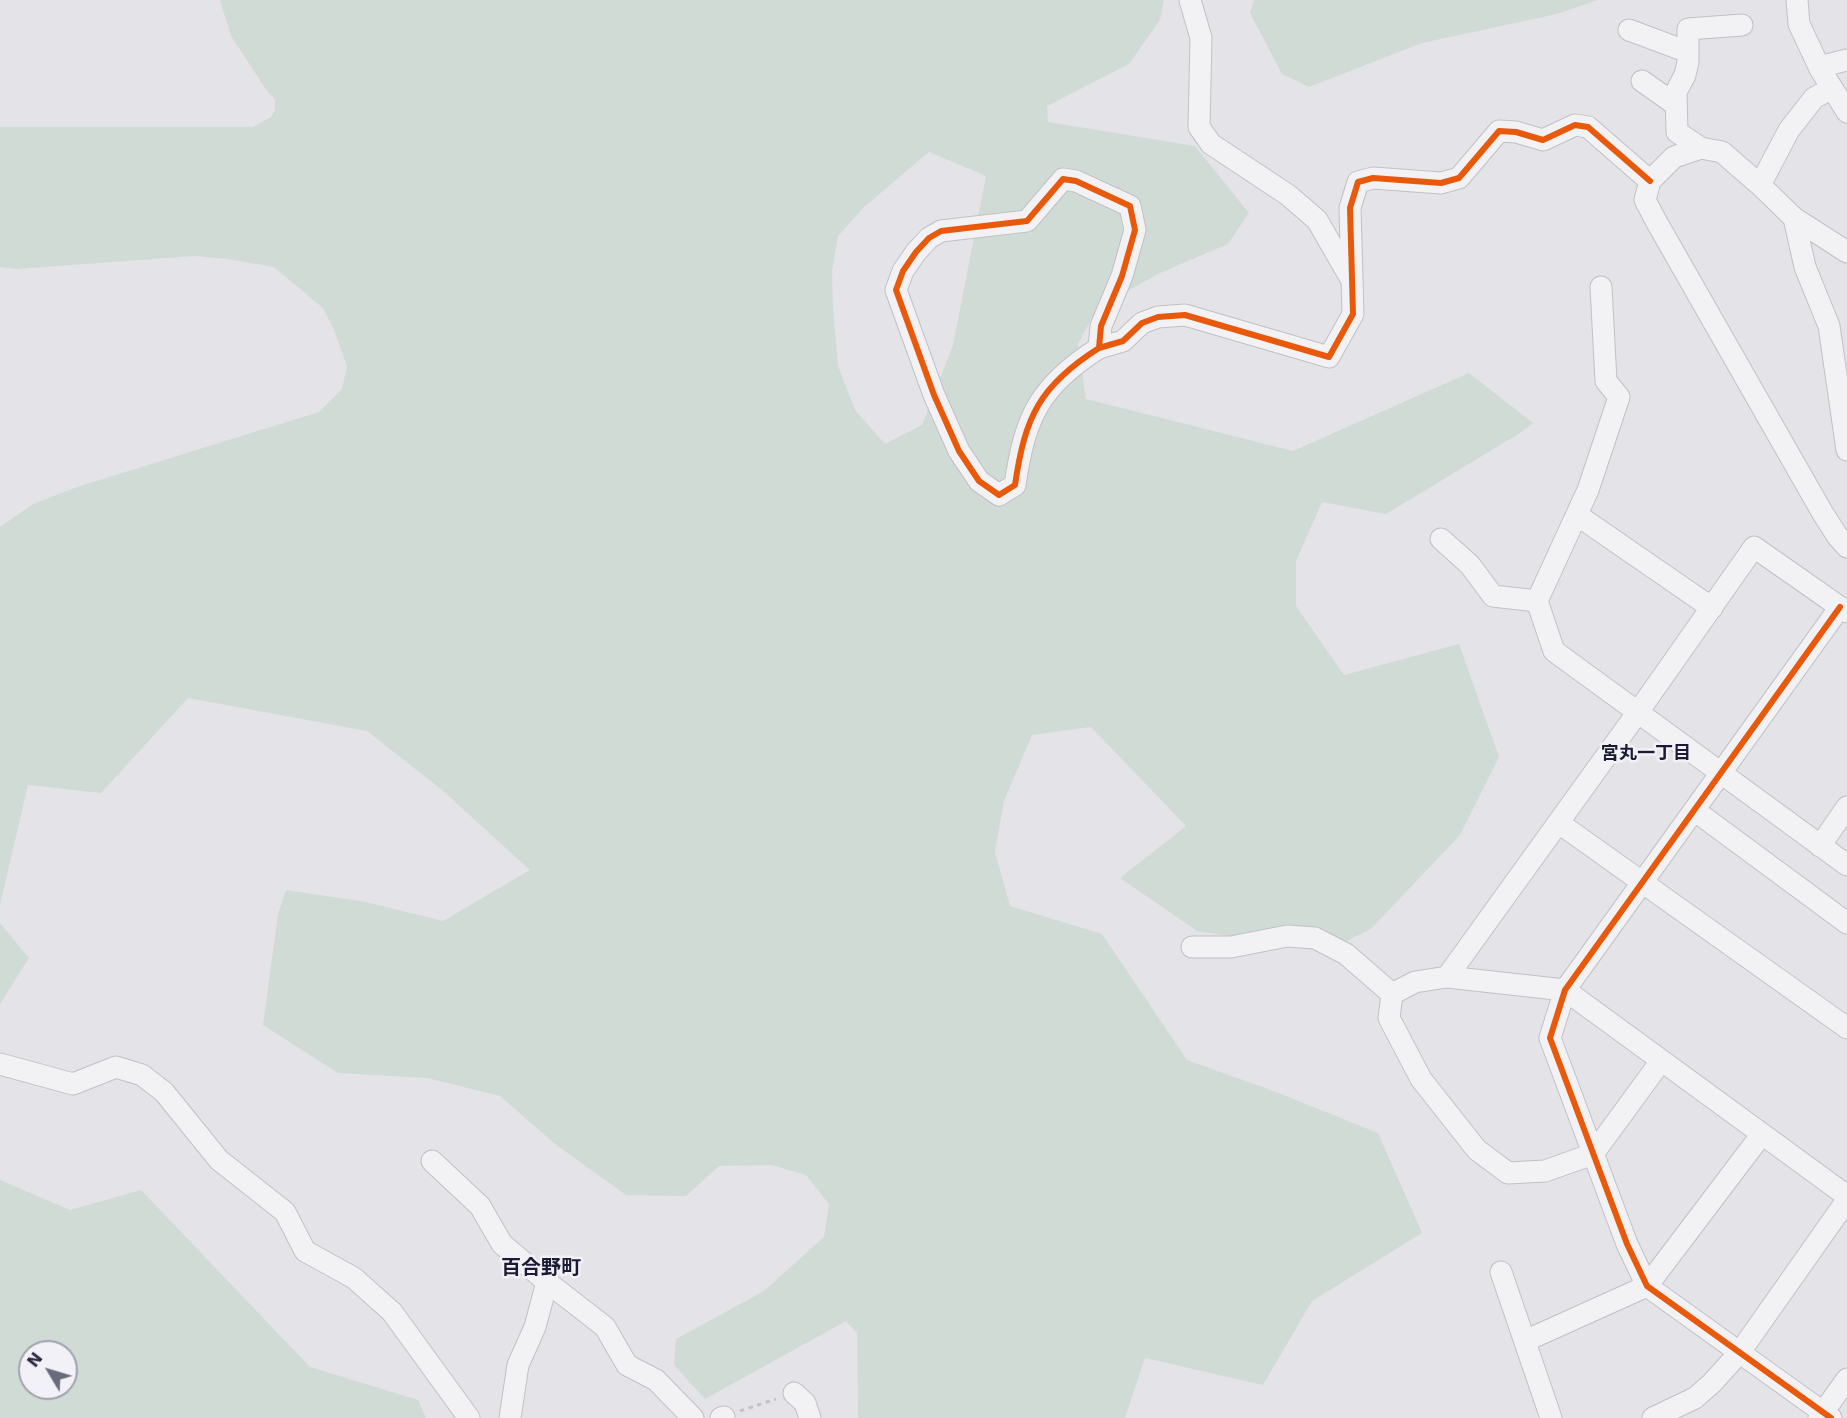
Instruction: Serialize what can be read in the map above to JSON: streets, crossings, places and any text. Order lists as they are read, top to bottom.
{
  "districts": ["宮丸一丁目", "百合野町"],
  "north": "top left"
}
